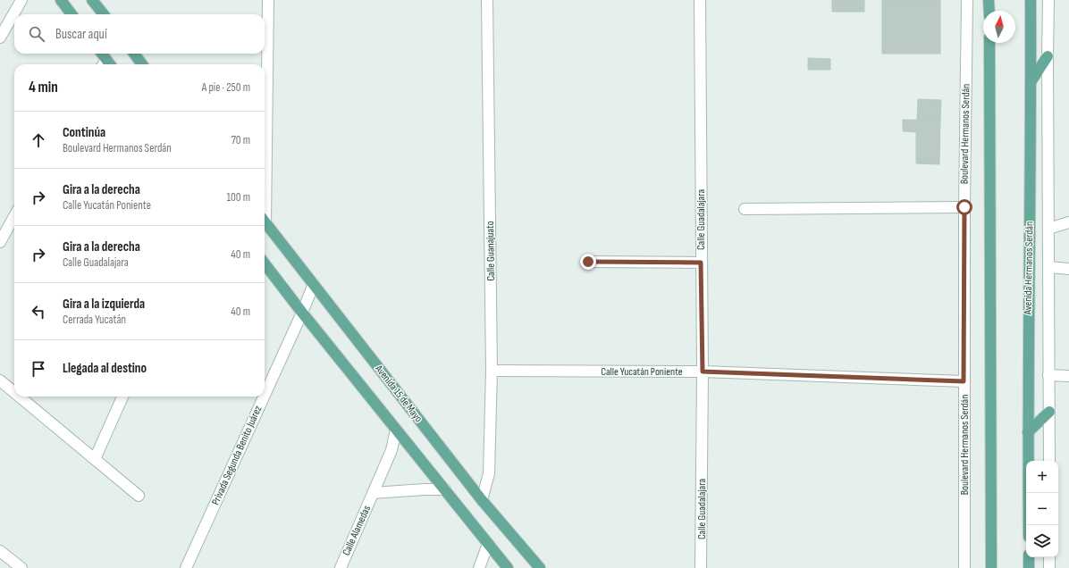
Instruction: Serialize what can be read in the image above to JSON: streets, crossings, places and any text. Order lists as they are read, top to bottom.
{
  "streets": {
    "main road": ["Avenida Hermanos Serdán", "Avenida 15 de Mayo"],
    "street": [
      "Boulevard Hermanos Serdán",
      "Calle Guadalajara",
      "Calle Guanajuato",
      "Calle Yucatán Poniente",
      "Privada Segunda Benito Juárez",
      "Calle Alamedas"
    ]
  },
  "crossings": [
    ["Boulevard Hermanos Serdán", "Calle Yucatán Poniente"],
    ["Calle Guadalajara", "Calle Yucatán Poniente"],
    ["Calle Guanajuato", "Calle Yucatán Poniente"],
    ["Calle Guanajuato", "Avenida 15 de Mayo"],
    ["Avenida 15 de Mayo", "Privada Segunda Benito Juárez"]
  ],
  "north": "top",
  "page": {
    "search": "Buscar aquí",
    "heading": ["4 min", "A pie · 250 m"],
    "list": [
      ["Continúa", "Boulevard Hermanos Serdán", "70 m"],
      ["Gira a la derecha", "Calle Yucatán Poniente", "100 m"],
      ["Gira a la derecha", "Calle Guadalajara", "40 m"],
      ["Gira a la izquierda", "Cerrada Yucatán", "40 m"],
      "Llegada al destino"
    ],
    "map_buttons": ["+", "−"]
  }
}
